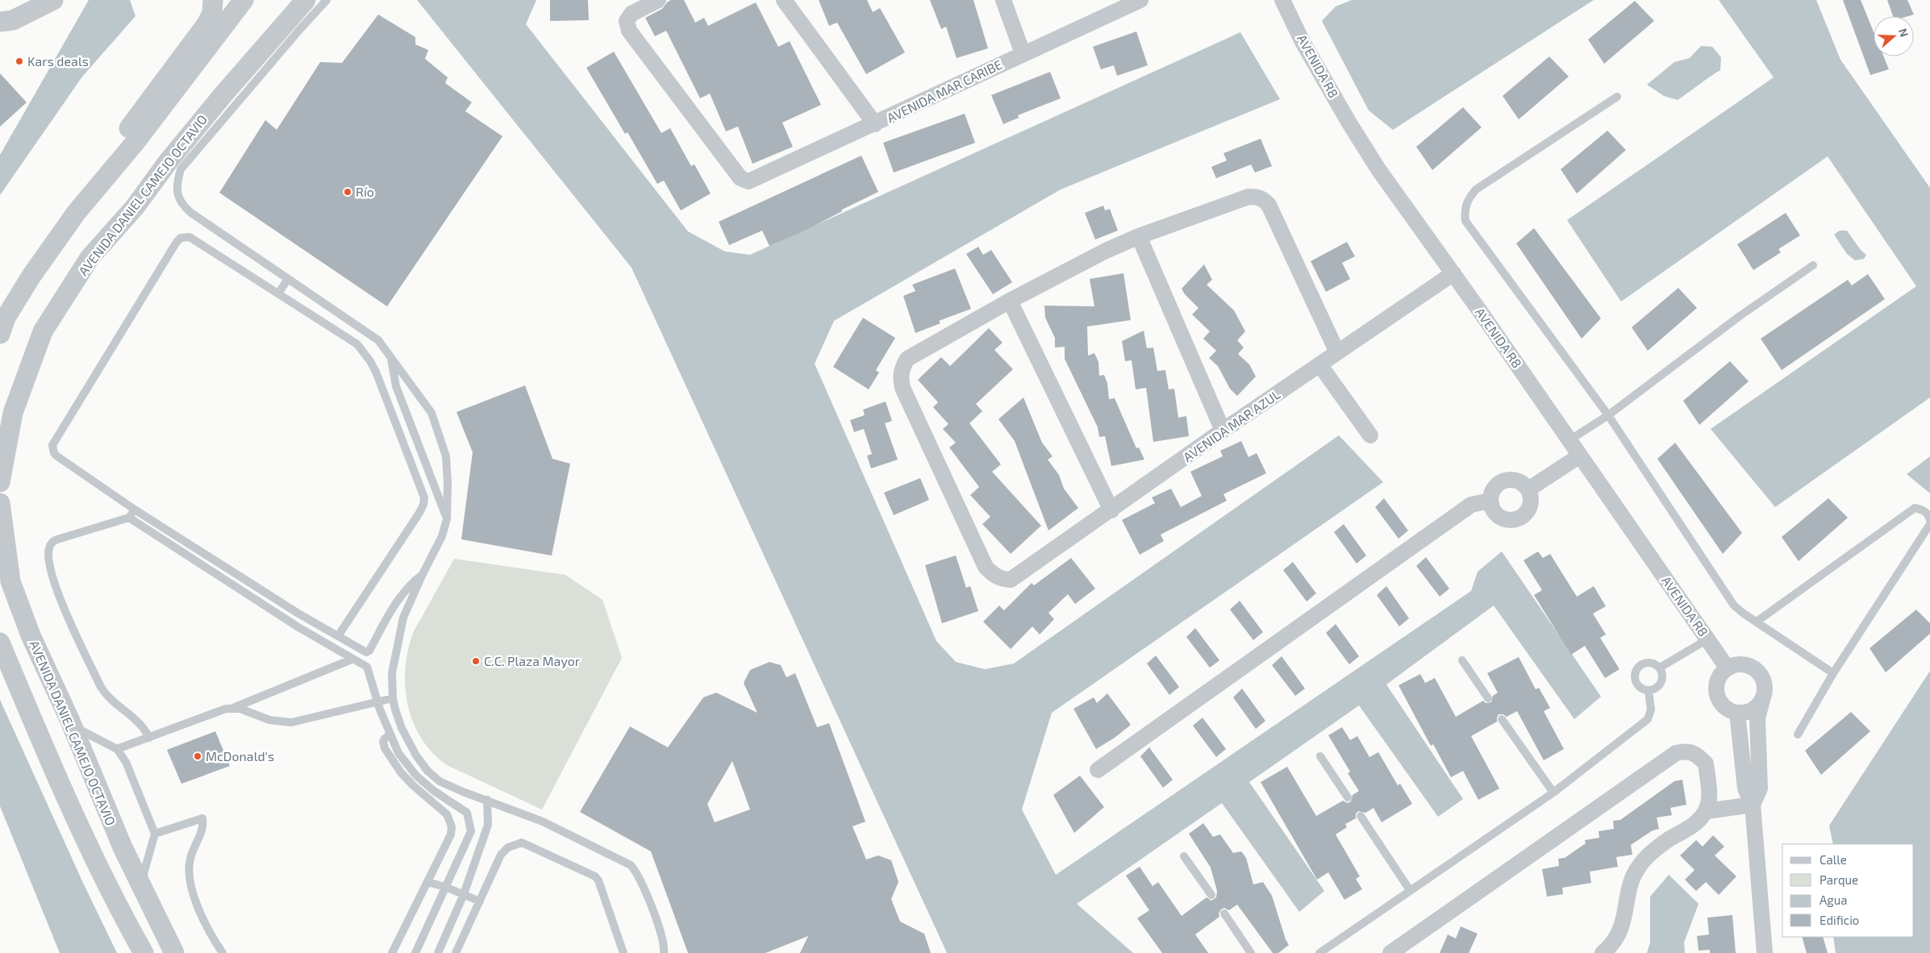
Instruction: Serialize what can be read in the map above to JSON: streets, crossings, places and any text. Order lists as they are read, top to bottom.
{
  "streets": {
    "street": [
      "AVENIDA R8",
      "AVENIDA MAR CARIBE",
      "AVENIDA DANIEL CAMEJO OCTAVIO",
      "AVENIDA MAR AZUL"
    ]
  },
  "crossings": [
    ["AVENIDA R8", "AVENIDA MAR AZUL"]
  ],
  "places": [
    "Kars deals",
    "Río",
    "C.C. Plaza Mayor",
    "McDonald's"
  ],
  "legend": [
    "Calle",
    "Parque",
    "Agua",
    "Edificio"
  ],
  "north": "right"
}
